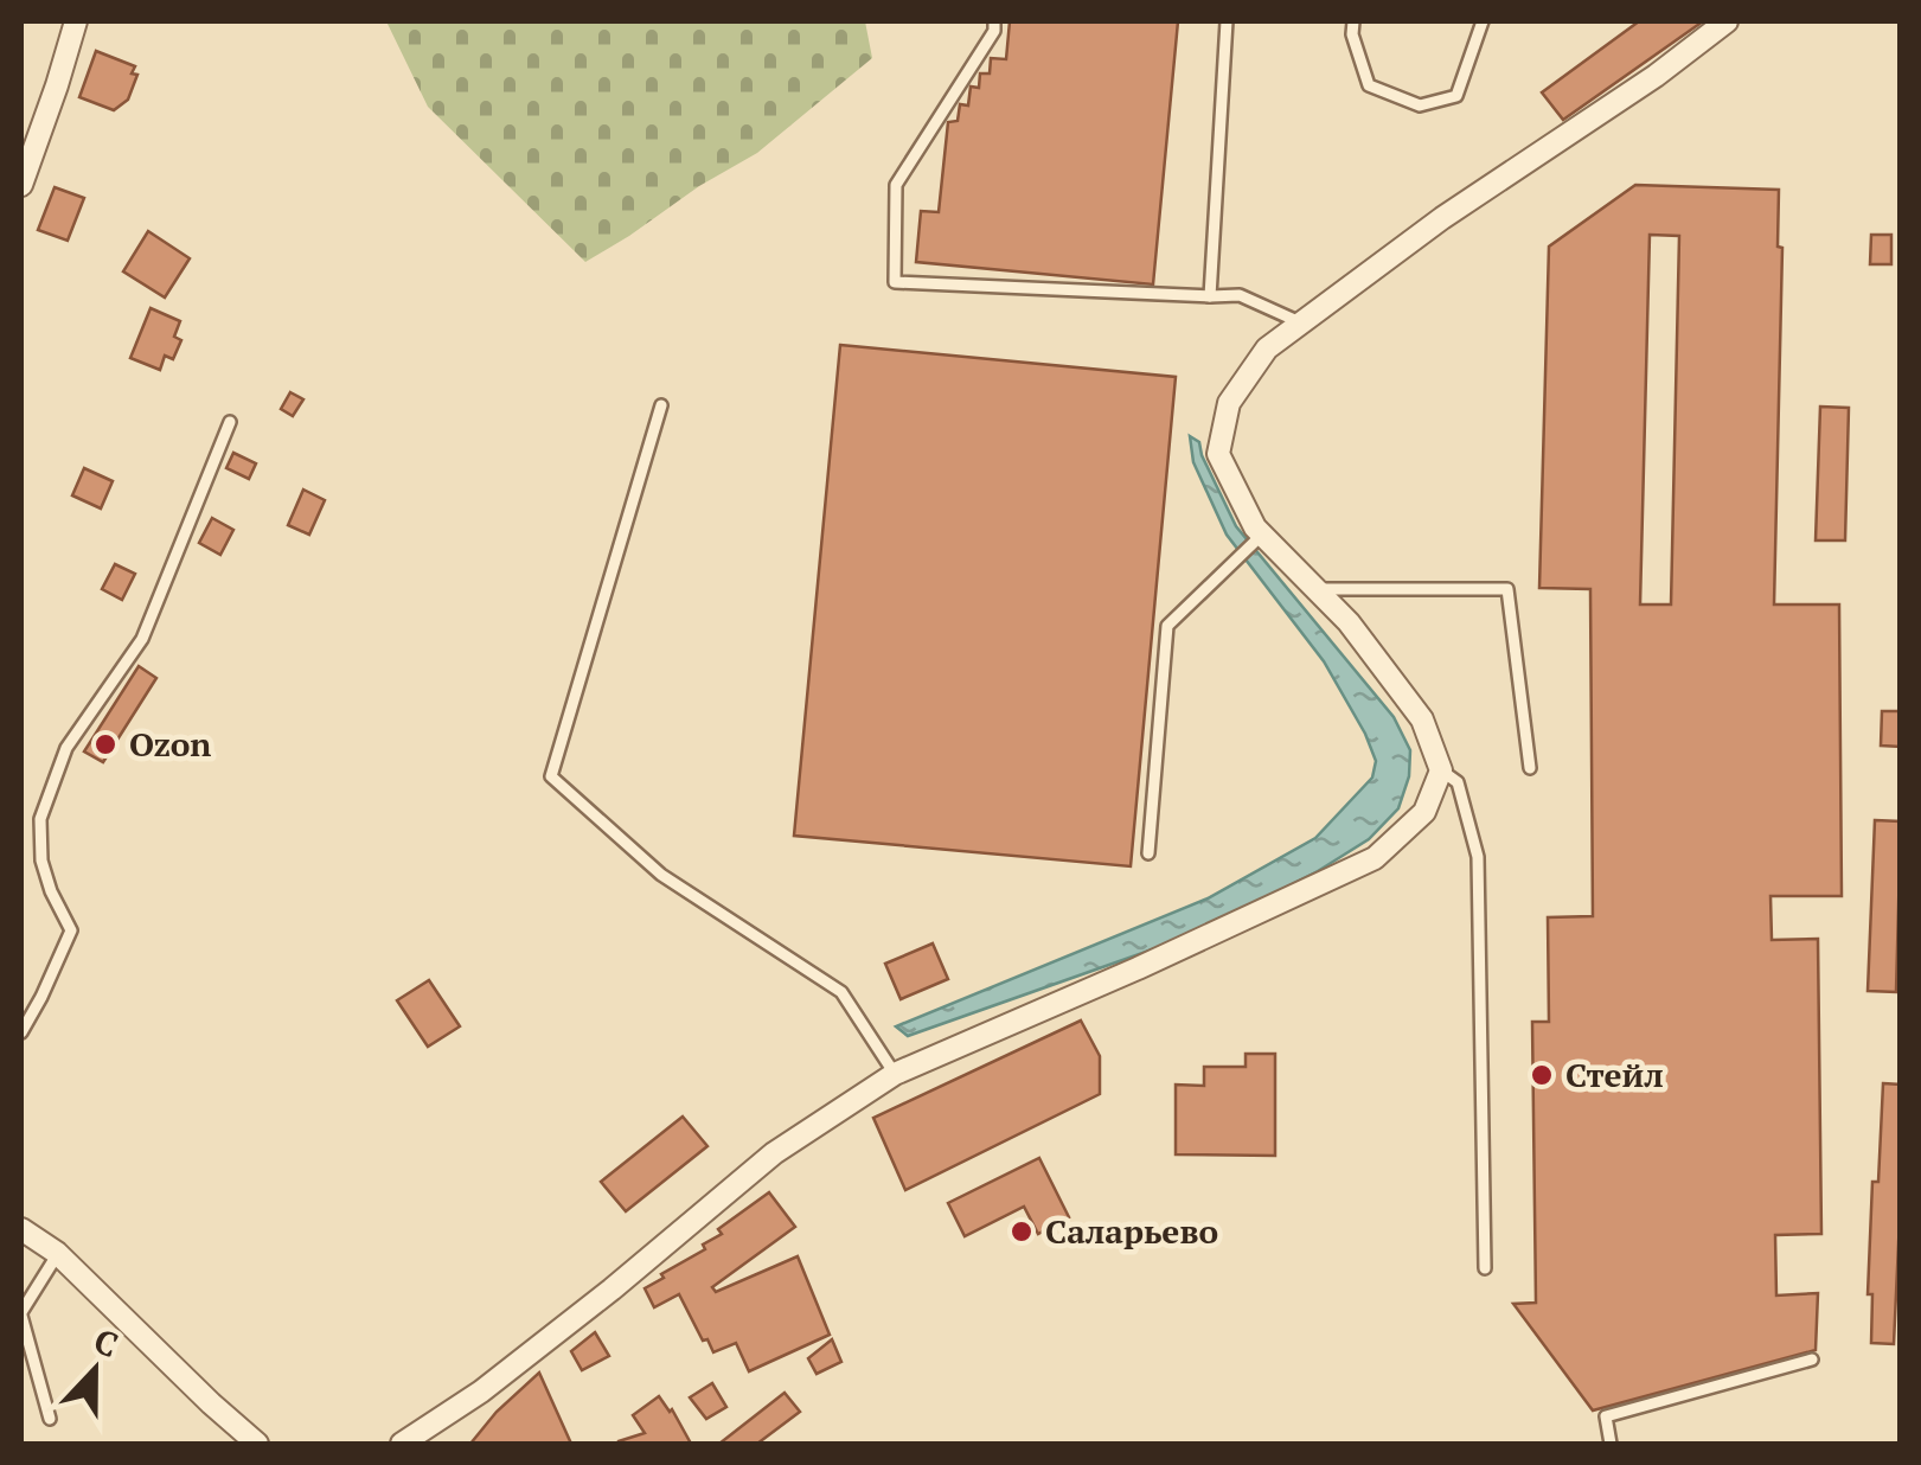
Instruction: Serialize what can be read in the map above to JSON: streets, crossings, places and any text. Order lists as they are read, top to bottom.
{
  "places": ["Ozon", "Стейл", "Саларьево"],
  "north": "top"
}
